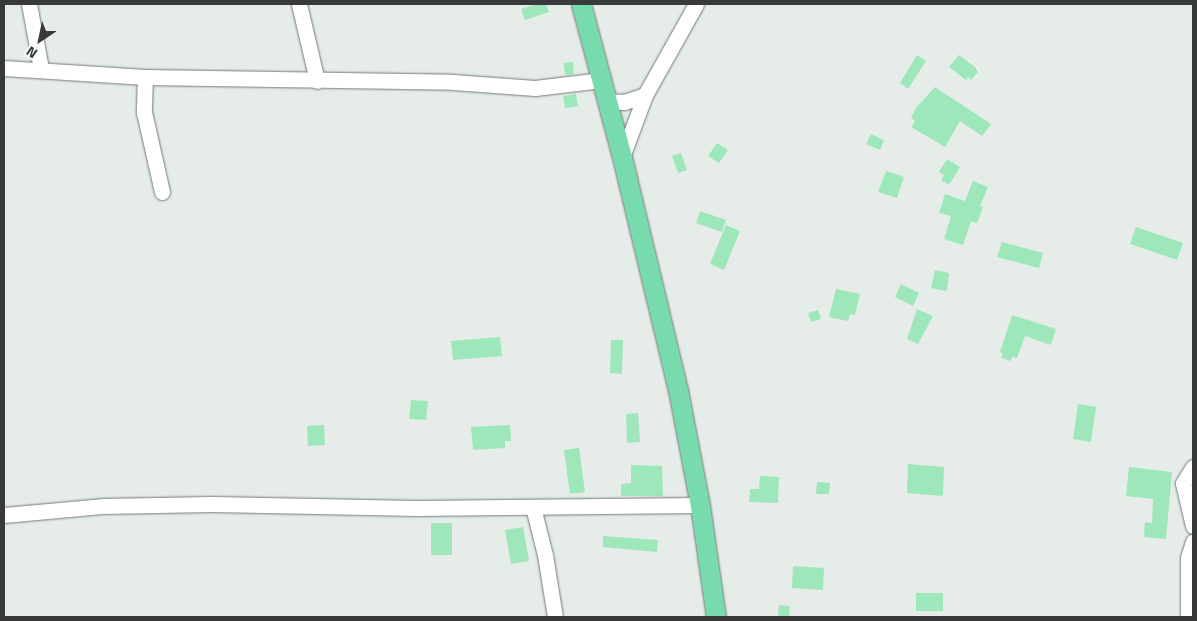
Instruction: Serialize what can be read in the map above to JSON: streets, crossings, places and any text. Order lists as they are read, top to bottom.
{
  "north": "bottom left"
}
